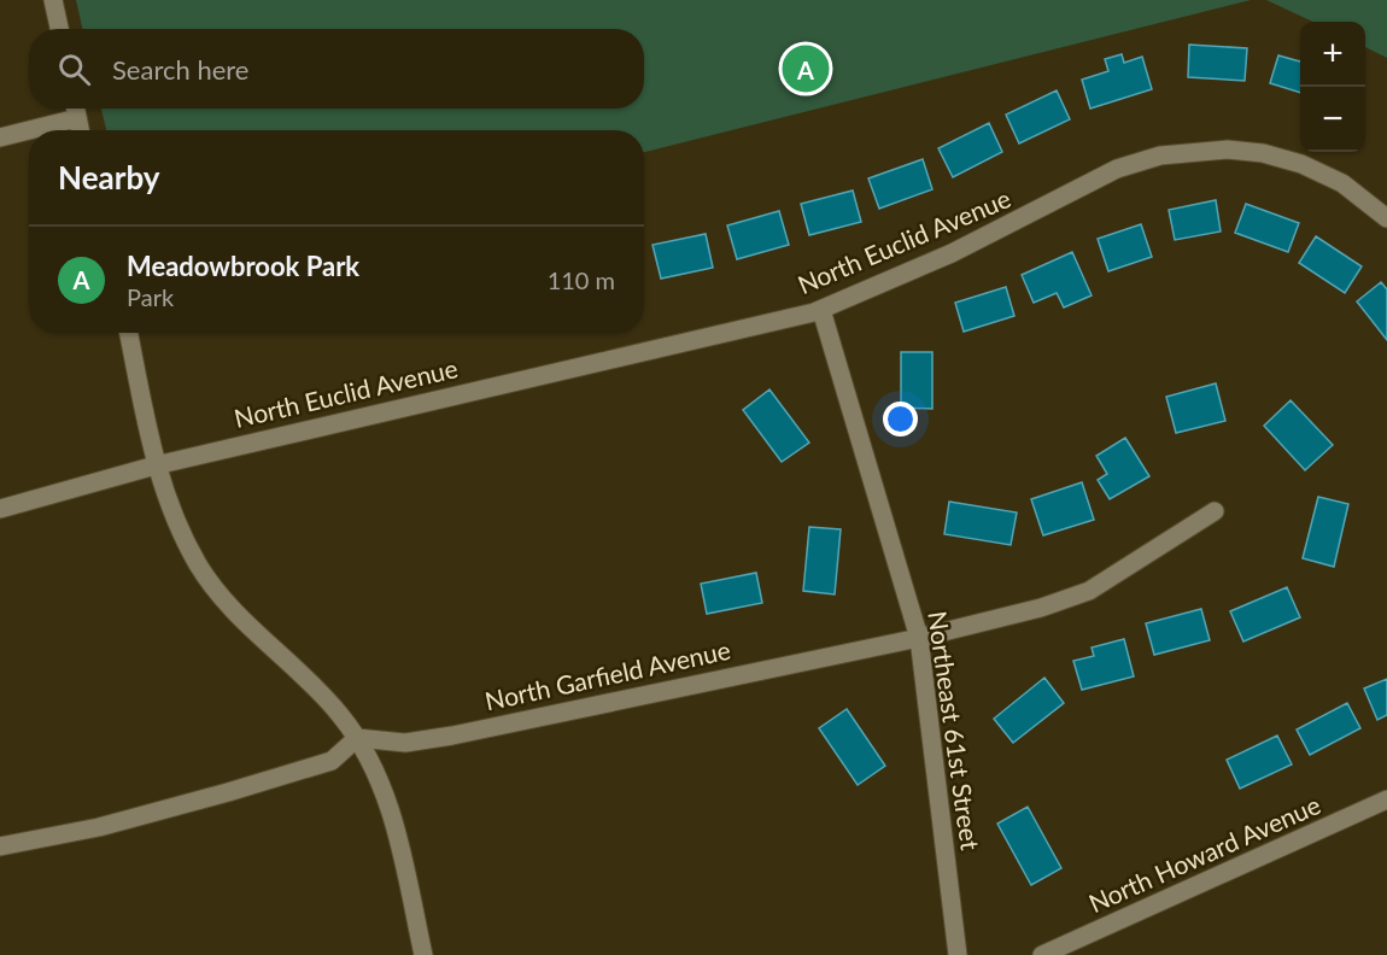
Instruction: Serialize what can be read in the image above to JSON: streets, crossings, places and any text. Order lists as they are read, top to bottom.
{
  "streets": {
    "street": [
      "North Euclid Avenue",
      "North Garfield Avenue",
      "Northeast 61st Street",
      "North Howard Avenue"
    ]
  },
  "crossings": [
    ["North Euclid Avenue", "Northeast 61st Street"],
    ["North Garfield Avenue", "Northeast 61st Street"]
  ],
  "page": {
    "map_buttons": ["+", "−"],
    "search": "Search here",
    "pins": "A",
    "heading": "Nearby",
    "list": [
      {
        "mark": "A",
        "name": "Meadowbrook Park",
        "note": "Park",
        "value": "110 m"
      }
    ]
  }
}
